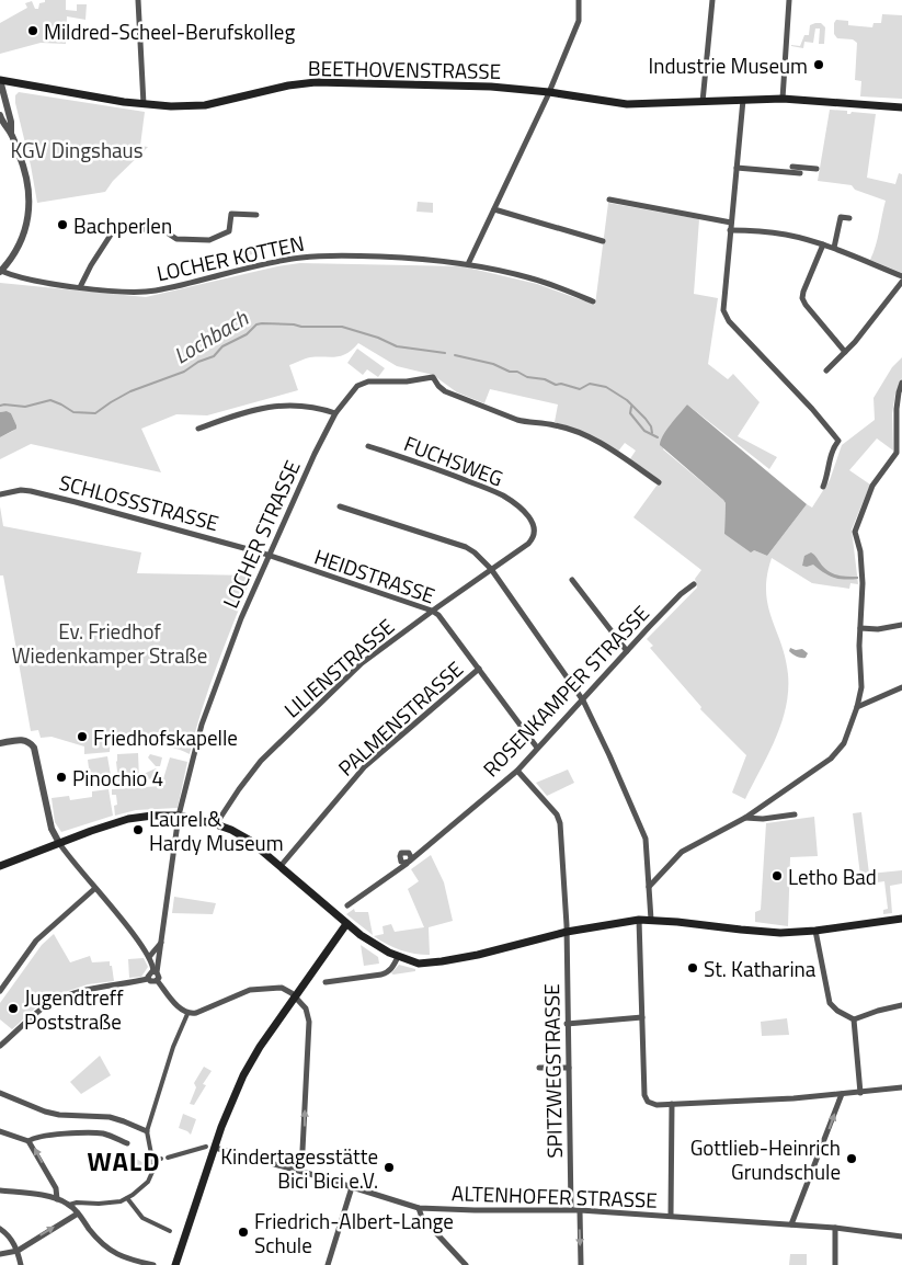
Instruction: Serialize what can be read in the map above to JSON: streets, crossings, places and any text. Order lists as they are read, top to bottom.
{
  "streets": {
    "main road": ["BEETHOVENSTRASSE"],
    "street": [
      "LOCHER KOTTEN",
      "FUCHSWEG",
      "SCHLOSSSTRASSE",
      "LOCHER STRASSE",
      "HEIDSTRASSE",
      "LILIENSTRASSE",
      "ROSENKAMPER STRASSE",
      "PALMENSTRASSE",
      "SPITZWEGSTRASSE",
      "ALTENHOFER STRASSE"
    ]
  },
  "crossings": [
    ["FUCHSWEG", "LILIENSTRASSE"],
    ["SCHLOSSSTRASSE", "LOCHER STRASSE"],
    ["SCHLOSSSTRASSE", "HEIDSTRASSE"],
    ["LOCHER STRASSE", "HEIDSTRASSE"],
    ["HEIDSTRASSE", "LILIENSTRASSE"],
    ["HEIDSTRASSE", "ROSENKAMPER STRASSE"],
    ["HEIDSTRASSE", "PALMENSTRASSE"],
    ["ROSENKAMPER STRASSE", "SPITZWEGSTRASSE"],
    ["SPITZWEGSTRASSE", "ALTENHOFER STRASSE"]
  ],
  "districts": ["WALD"],
  "water": ["Lochbach"],
  "parks": ["KGV Dingshaus", "Ev. Friedhof Wiedenkamper Straße"],
  "places": [
    "Mildred-Scheel-Berufskolleg",
    "Industrie Museum",
    "Bachperlen",
    "Friedhofskapelle",
    "Pinochio 4",
    "Laurel & Hardy Museum",
    "Letho Bad",
    "St. Katharina",
    "Jugendtreff Poststraße",
    "Gottlieb-Heinrich Grundschule",
    "Kindertagesstätte Bici Bici e.V.",
    "Friedrich-Albert-Lange Schule"
  ]
}
